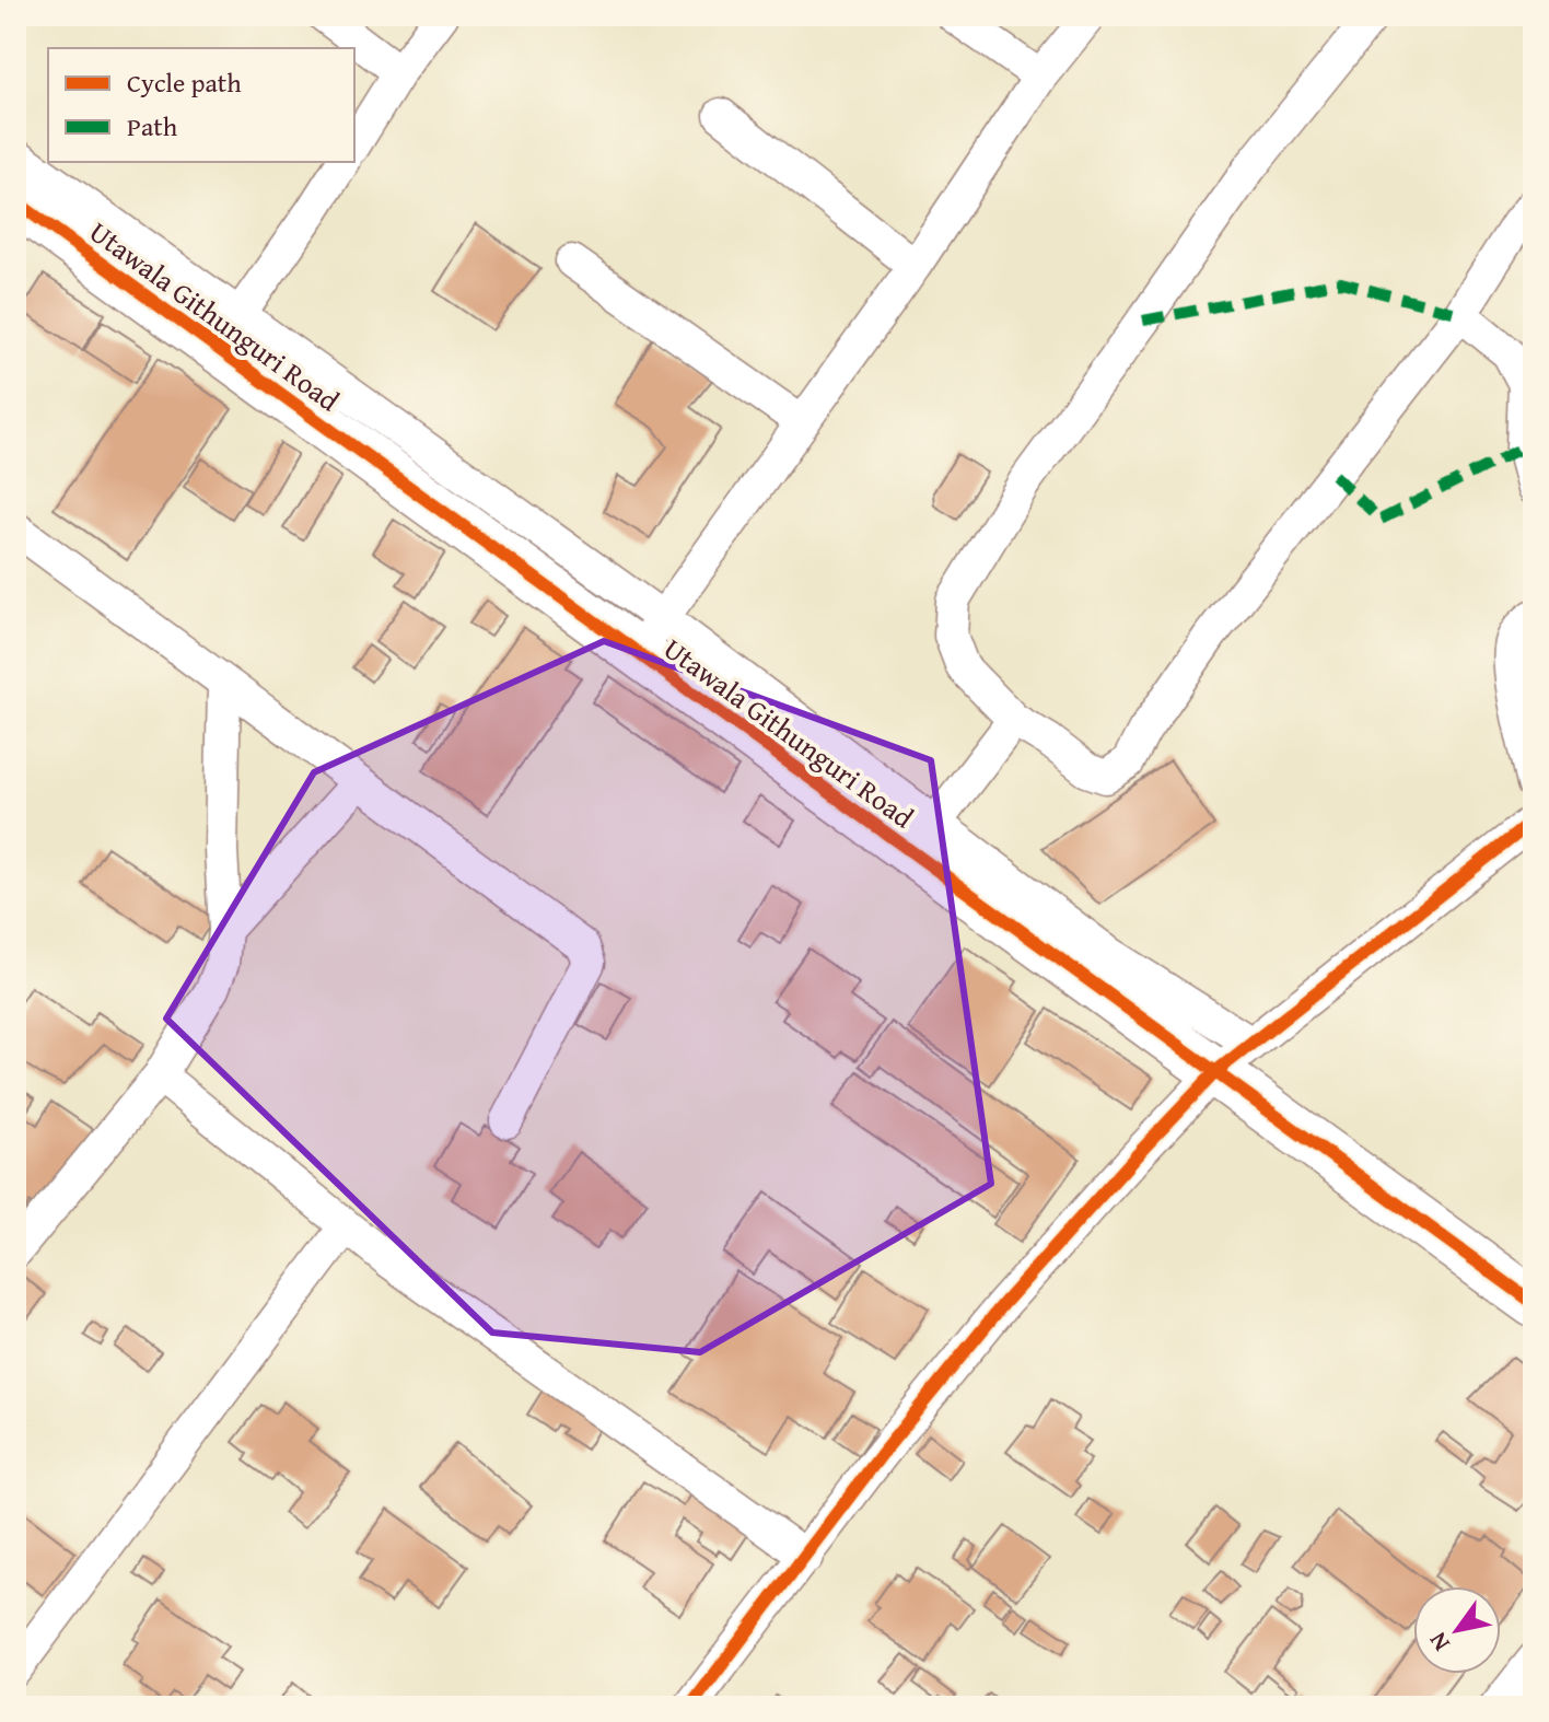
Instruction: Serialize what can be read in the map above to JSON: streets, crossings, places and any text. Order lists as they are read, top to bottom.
{
  "streets": {
    "street": ["Utawala Githunguri Road"]
  },
  "legend": ["Cycle path", "Path"],
  "north": "bottom left"
}
